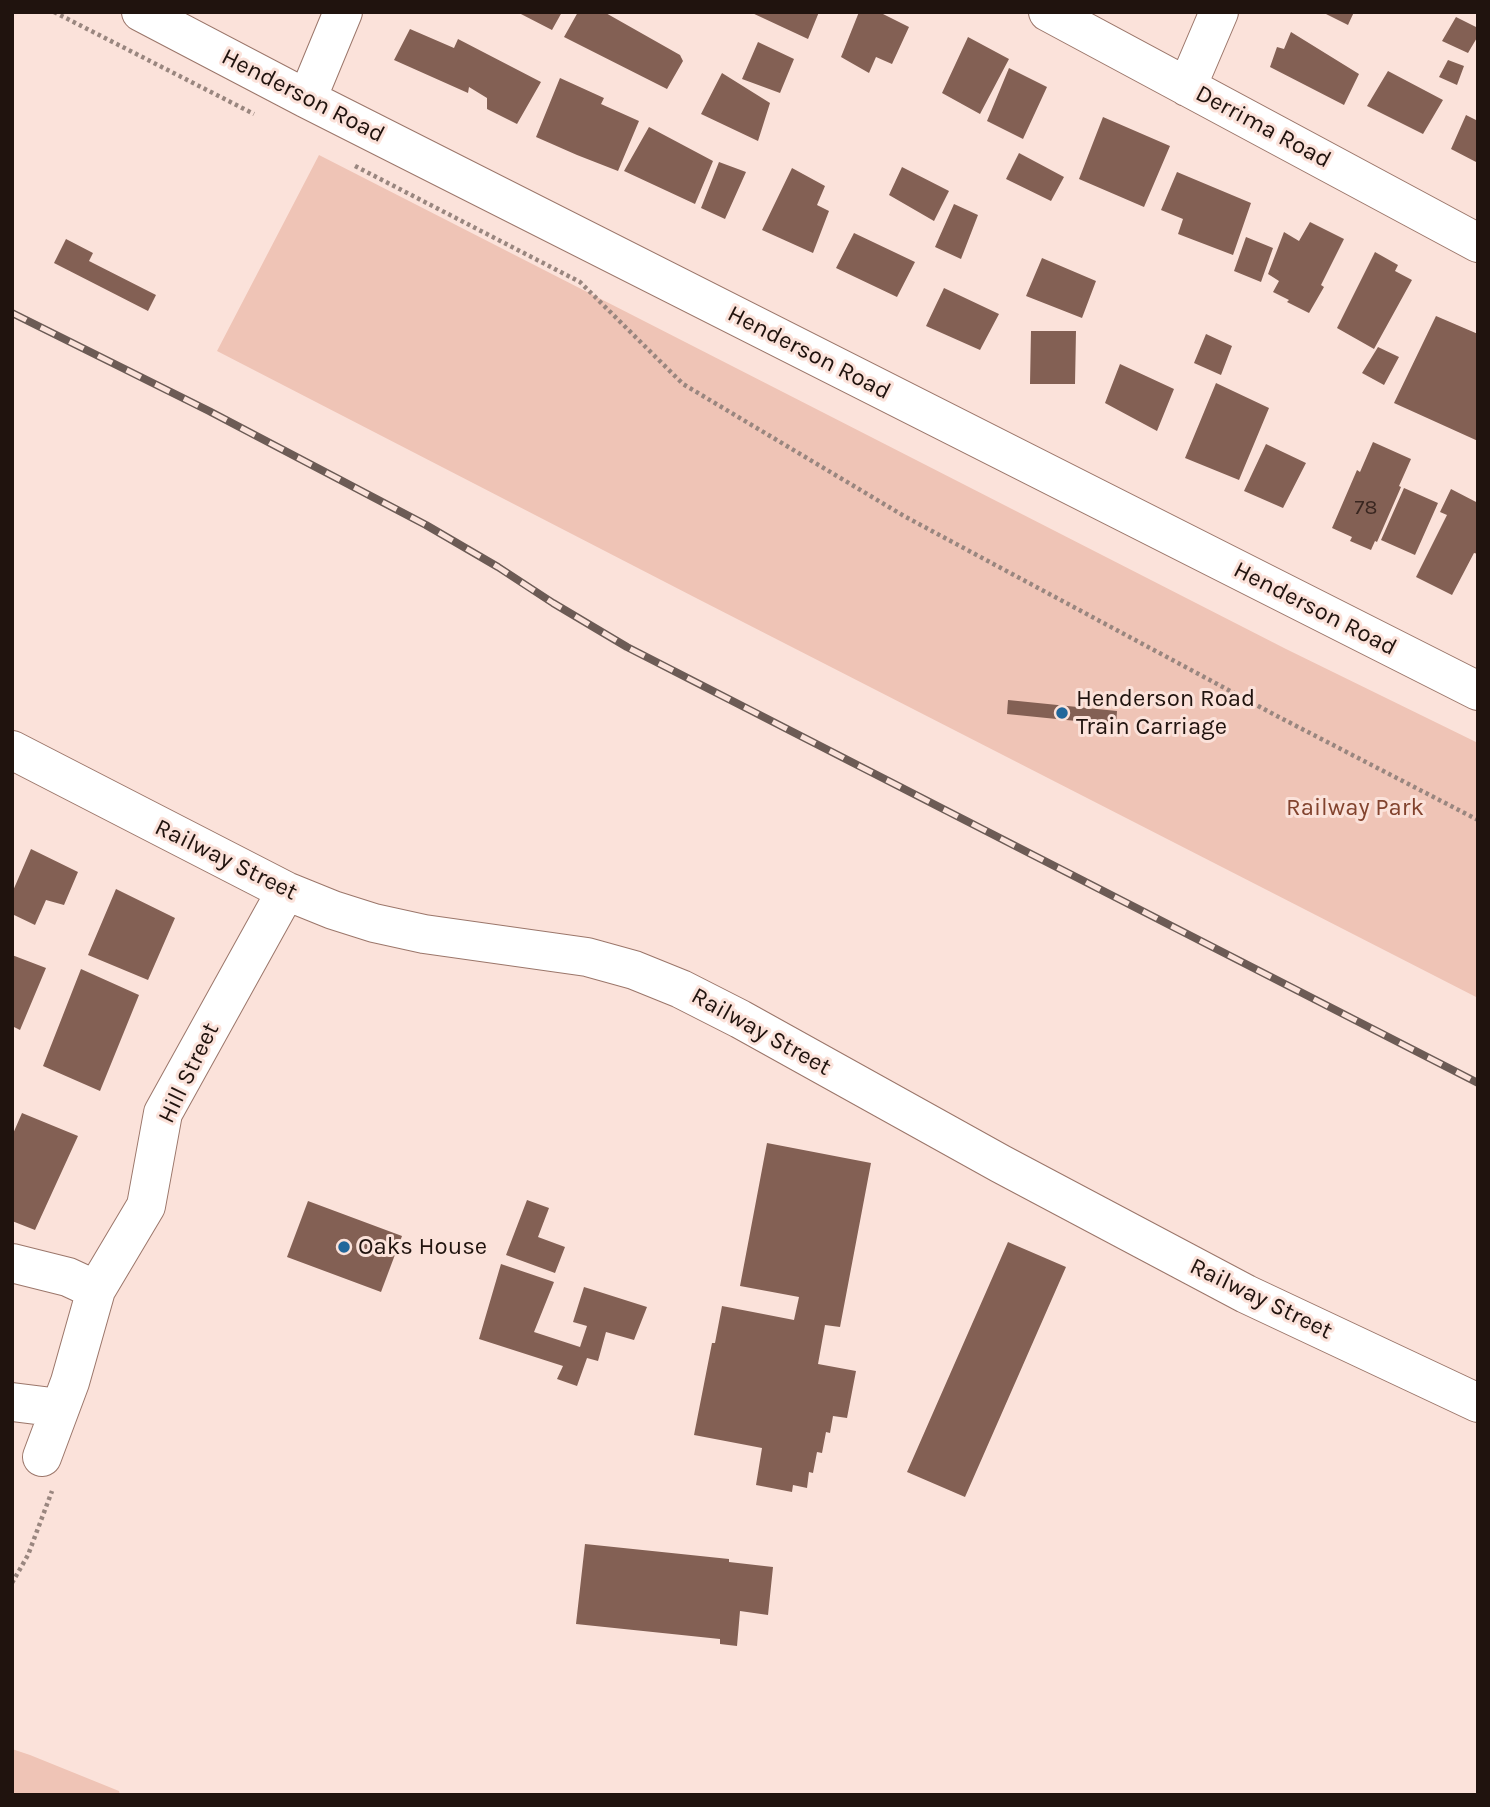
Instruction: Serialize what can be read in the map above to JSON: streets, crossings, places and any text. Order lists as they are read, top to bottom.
{
  "streets": {
    "street": [
      "Henderson Road",
      "Derrima Road",
      "Railway Street",
      "Hill Street"
    ]
  },
  "crossings": [
    ["Railway Street", "Hill Street"]
  ],
  "parks": ["Railway Park"],
  "places": ["Henderson Road Train Carriage", "Oaks House"],
  "house_numbers": ["78"]
}
